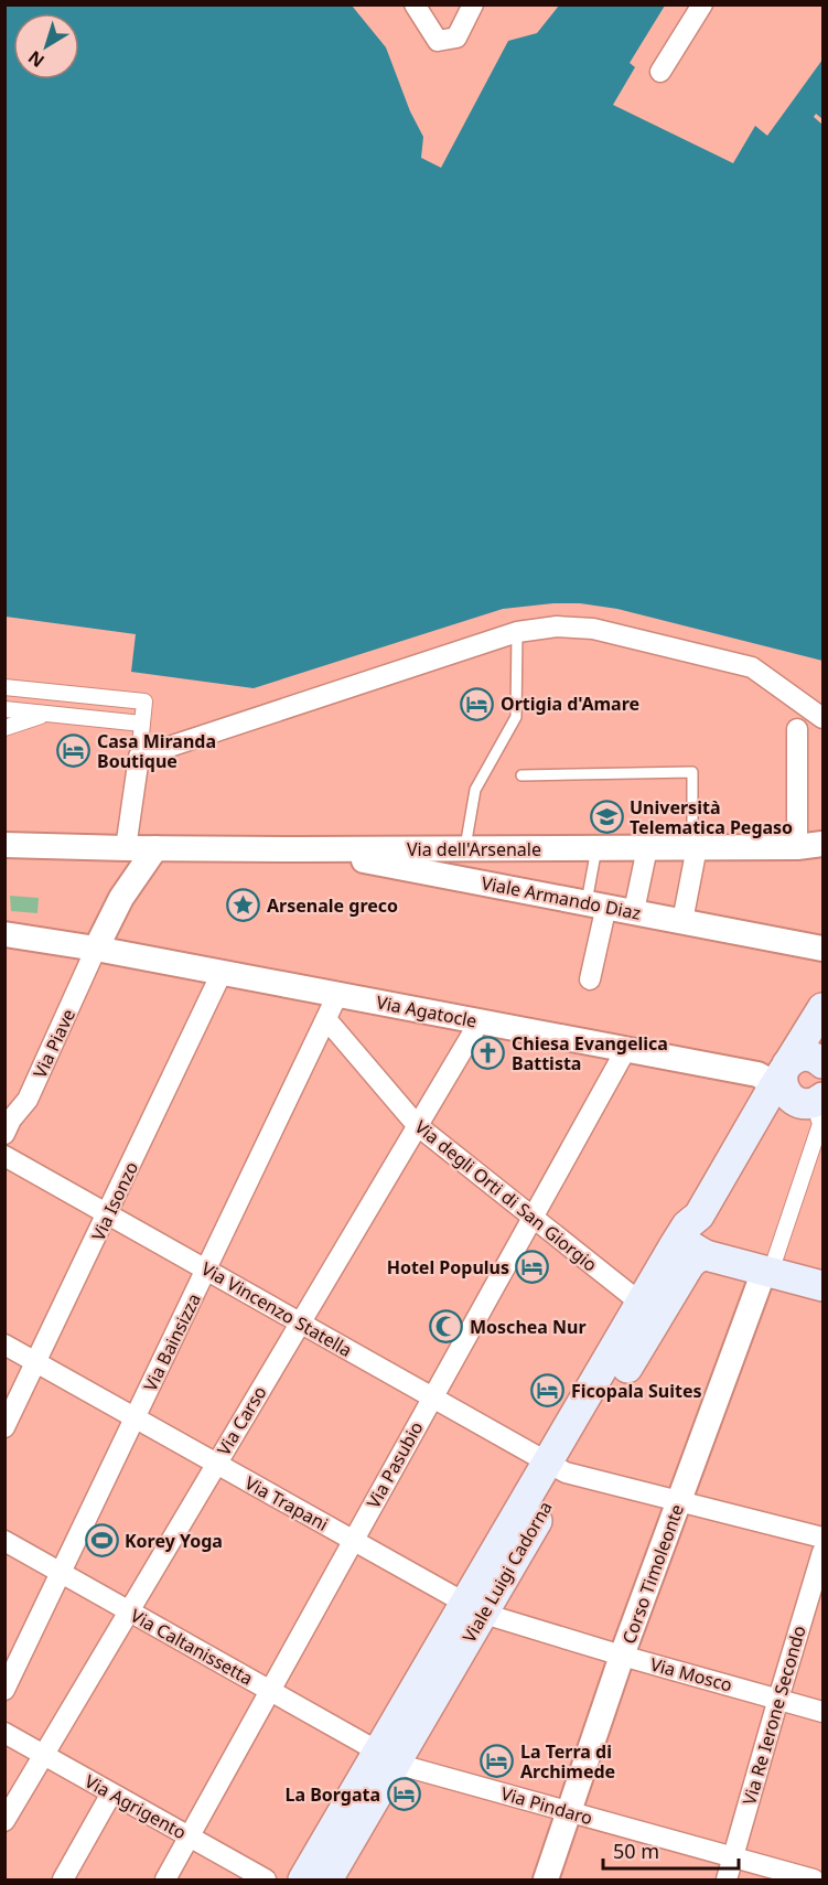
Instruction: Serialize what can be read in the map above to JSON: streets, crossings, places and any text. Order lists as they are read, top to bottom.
{
  "streets": {
    "main road": ["Viale Luigi Cadorna"],
    "street": [
      "Via dell'Arsenale",
      "Viale Armando Diaz",
      "Via Agatocle",
      "Via Piave",
      "Via degli Orti di San Giorgio",
      "Via Isonzo",
      "Via Vincenzo Statella",
      "Via Bainsizza",
      "Via Carso",
      "Via Pasubio",
      "Via Trapani",
      "Corso Timoleonte",
      "Via Caltanissetta",
      "Via Mosco",
      "Via Re Ierone Secondo",
      "Via Pindaro",
      "Via Agrigento"
    ]
  },
  "crossings": [
    ["Via dell'Arsenale", "Viale Armando Diaz"],
    ["Via Agatocle", "Via Piave"],
    ["Via Agatocle", "Via Isonzo"],
    ["Via Agatocle", "Via Bainsizza"],
    ["Via Agatocle", "Via Carso"],
    ["Via Agatocle", "Via Pasubio"],
    ["Via degli Orti di San Giorgio", "Via Bainsizza"],
    ["Via degli Orti di San Giorgio", "Via Carso"],
    ["Via degli Orti di San Giorgio", "Via Pasubio"],
    ["Via degli Orti di San Giorgio", "Viale Luigi Cadorna"],
    ["Via Isonzo", "Via Vincenzo Statella"],
    ["Via Isonzo", "Via Trapani"],
    ["Via Vincenzo Statella", "Via Bainsizza"],
    ["Via Vincenzo Statella", "Via Carso"],
    ["Via Vincenzo Statella", "Via Pasubio"],
    ["Via Vincenzo Statella", "Viale Luigi Cadorna"],
    ["Via Vincenzo Statella", "Corso Timoleonte"],
    ["Via Bainsizza", "Via Trapani"],
    ["Via Bainsizza", "Via Caltanissetta"],
    ["Via Carso", "Via Trapani"],
    ["Via Carso", "Via Caltanissetta"],
    ["Via Carso", "Via Agrigento"],
    ["Via Pasubio", "Via Trapani"],
    ["Via Pasubio", "Via Caltanissetta"],
    ["Via Pasubio", "Via Agrigento"],
    ["Via Trapani", "Viale Luigi Cadorna"],
    ["Via Trapani", "Via Mosco"],
    ["Viale Luigi Cadorna", "Via Caltanissetta"],
    ["Viale Luigi Cadorna", "Via Mosco"],
    ["Viale Luigi Cadorna", "Via Pindaro"],
    ["Corso Timoleonte", "Via Mosco"],
    ["Corso Timoleonte", "Via Pindaro"],
    ["Via Caltanissetta", "Via Pindaro"],
    ["Via Mosco", "Via Re Ierone Secondo"],
    ["Via Re Ierone Secondo", "Via Pindaro"]
  ],
  "places": {
    "hotel": [
      "Ortigia d'Amare",
      "Casa Miranda Boutique",
      "Hotel Populus",
      "Ficopala Suites",
      "La Terra di Archimede",
      "La Borgata"
    ],
    "school or university": ["Università Telematica Pegaso"],
    "place": ["Arsenale greco"],
    "church": ["Chiesa Evangelica Battista"],
    "mosque": ["Moschea Nur"],
    "sports": ["Korey Yoga"]
  },
  "scale_bar": "50 m",
  "north": "bottom left"
}
